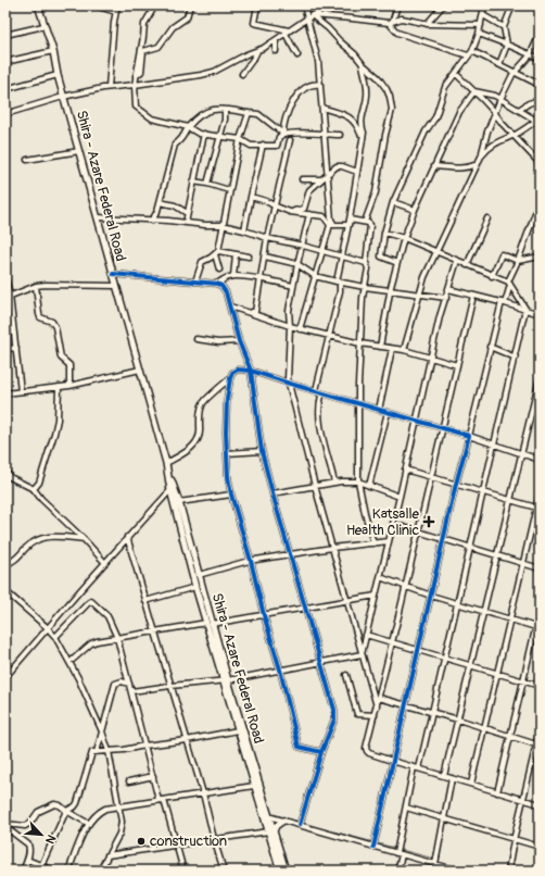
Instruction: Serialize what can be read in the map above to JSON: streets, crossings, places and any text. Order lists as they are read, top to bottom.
{
  "streets": {
    "main road": ["Shira - Azare Federal Road"]
  },
  "places": {
    "health": ["Katsalle Health Clinic"],
    "other": ["construction"]
  },
  "north": "bottom right"
}
